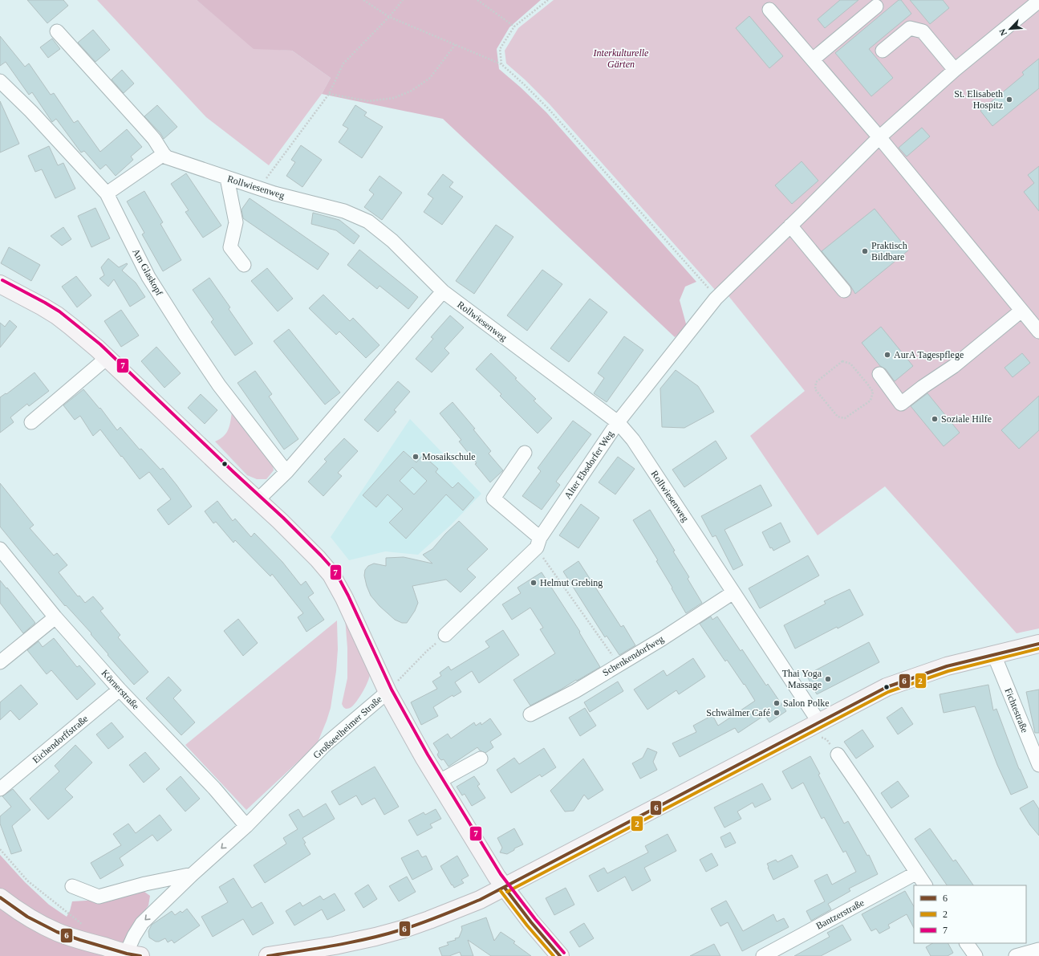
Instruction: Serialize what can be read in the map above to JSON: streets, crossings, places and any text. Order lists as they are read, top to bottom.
{
  "streets": {
    "main road": ["Großseelheimer Straße"],
    "street": [
      "Rollwiesenweg",
      "Am Glaskopf",
      "Alter Ebsdorfer Weg",
      "Schenkendorfweg",
      "Körnerstraße",
      "Fichtestraße",
      "Eichendorffstraße",
      "Bantzerstraße"
    ]
  },
  "crossings": [
    ["Rollwiesenweg", "Alter Ebsdorfer Weg"],
    ["Rollwiesenweg", "Schenkendorfweg"],
    ["Körnerstraße", "Großseelheimer Straße"],
    ["Körnerstraße", "Eichendorffstraße"]
  ],
  "parks": ["Interkulturelle Gärten"],
  "places": [
    "St. Elisabeth Hospitz",
    "Praktisch Bildbare",
    "AurA Tagespflege",
    "Soziale Hilfe",
    "Mosaikschule",
    "Helmut Grebing",
    "Thai Yoga Massage",
    "Salon Polke",
    "Schwälmer Café"
  ],
  "lines": ["transit line 7", "transit line 6", "transit line 2"],
  "legend": ["6", "2", "7"],
  "north": "bottom left"
}
